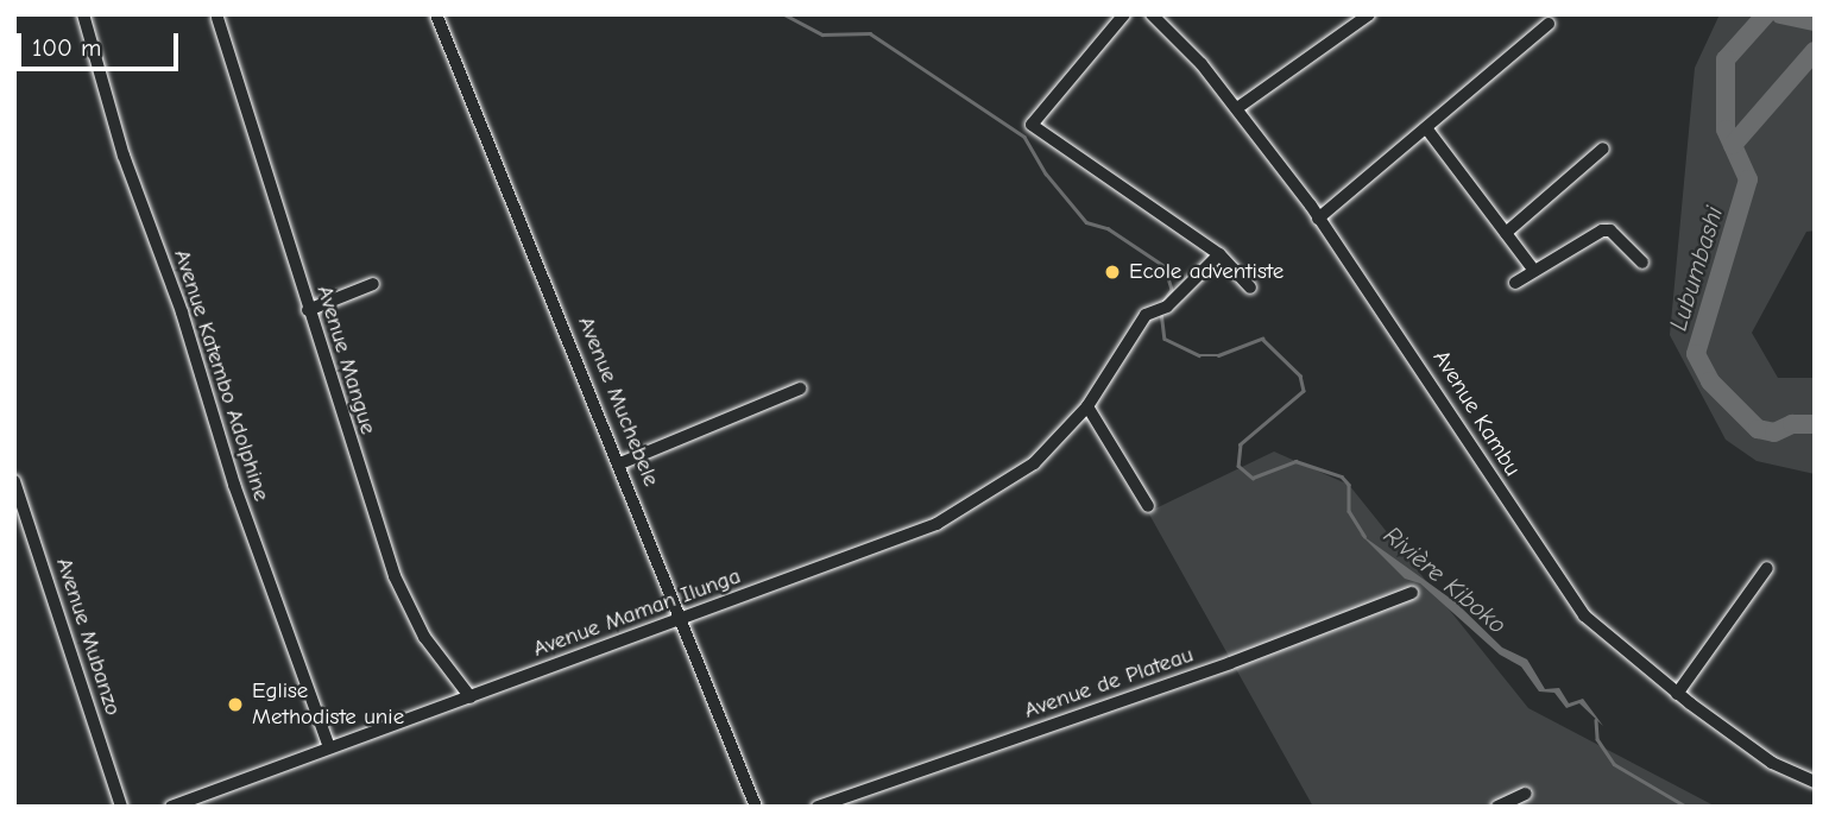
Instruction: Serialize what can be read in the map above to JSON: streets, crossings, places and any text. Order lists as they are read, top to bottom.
{
  "streets": {
    "street": [
      "Avenue Mangue",
      "Avenue Katembo Adolphine",
      "Avenue Muchebele",
      "Avenue Kambu",
      "Avenue Maman Ilunga",
      "Avenue Mubanzo",
      "Avenue de Plateau"
    ]
  },
  "crossings": [
    ["Avenue Mangue", "Avenue Maman Ilunga"],
    ["Avenue Katembo Adolphine", "Avenue Maman Ilunga"],
    ["Avenue Muchebele", "Avenue Maman Ilunga"]
  ],
  "water": ["Lubumbashi", "Rivière Kiboko"],
  "places": ["Ecole adventiste", "Eglise Methodiste unie"],
  "scale_bar": "100 m"
}
